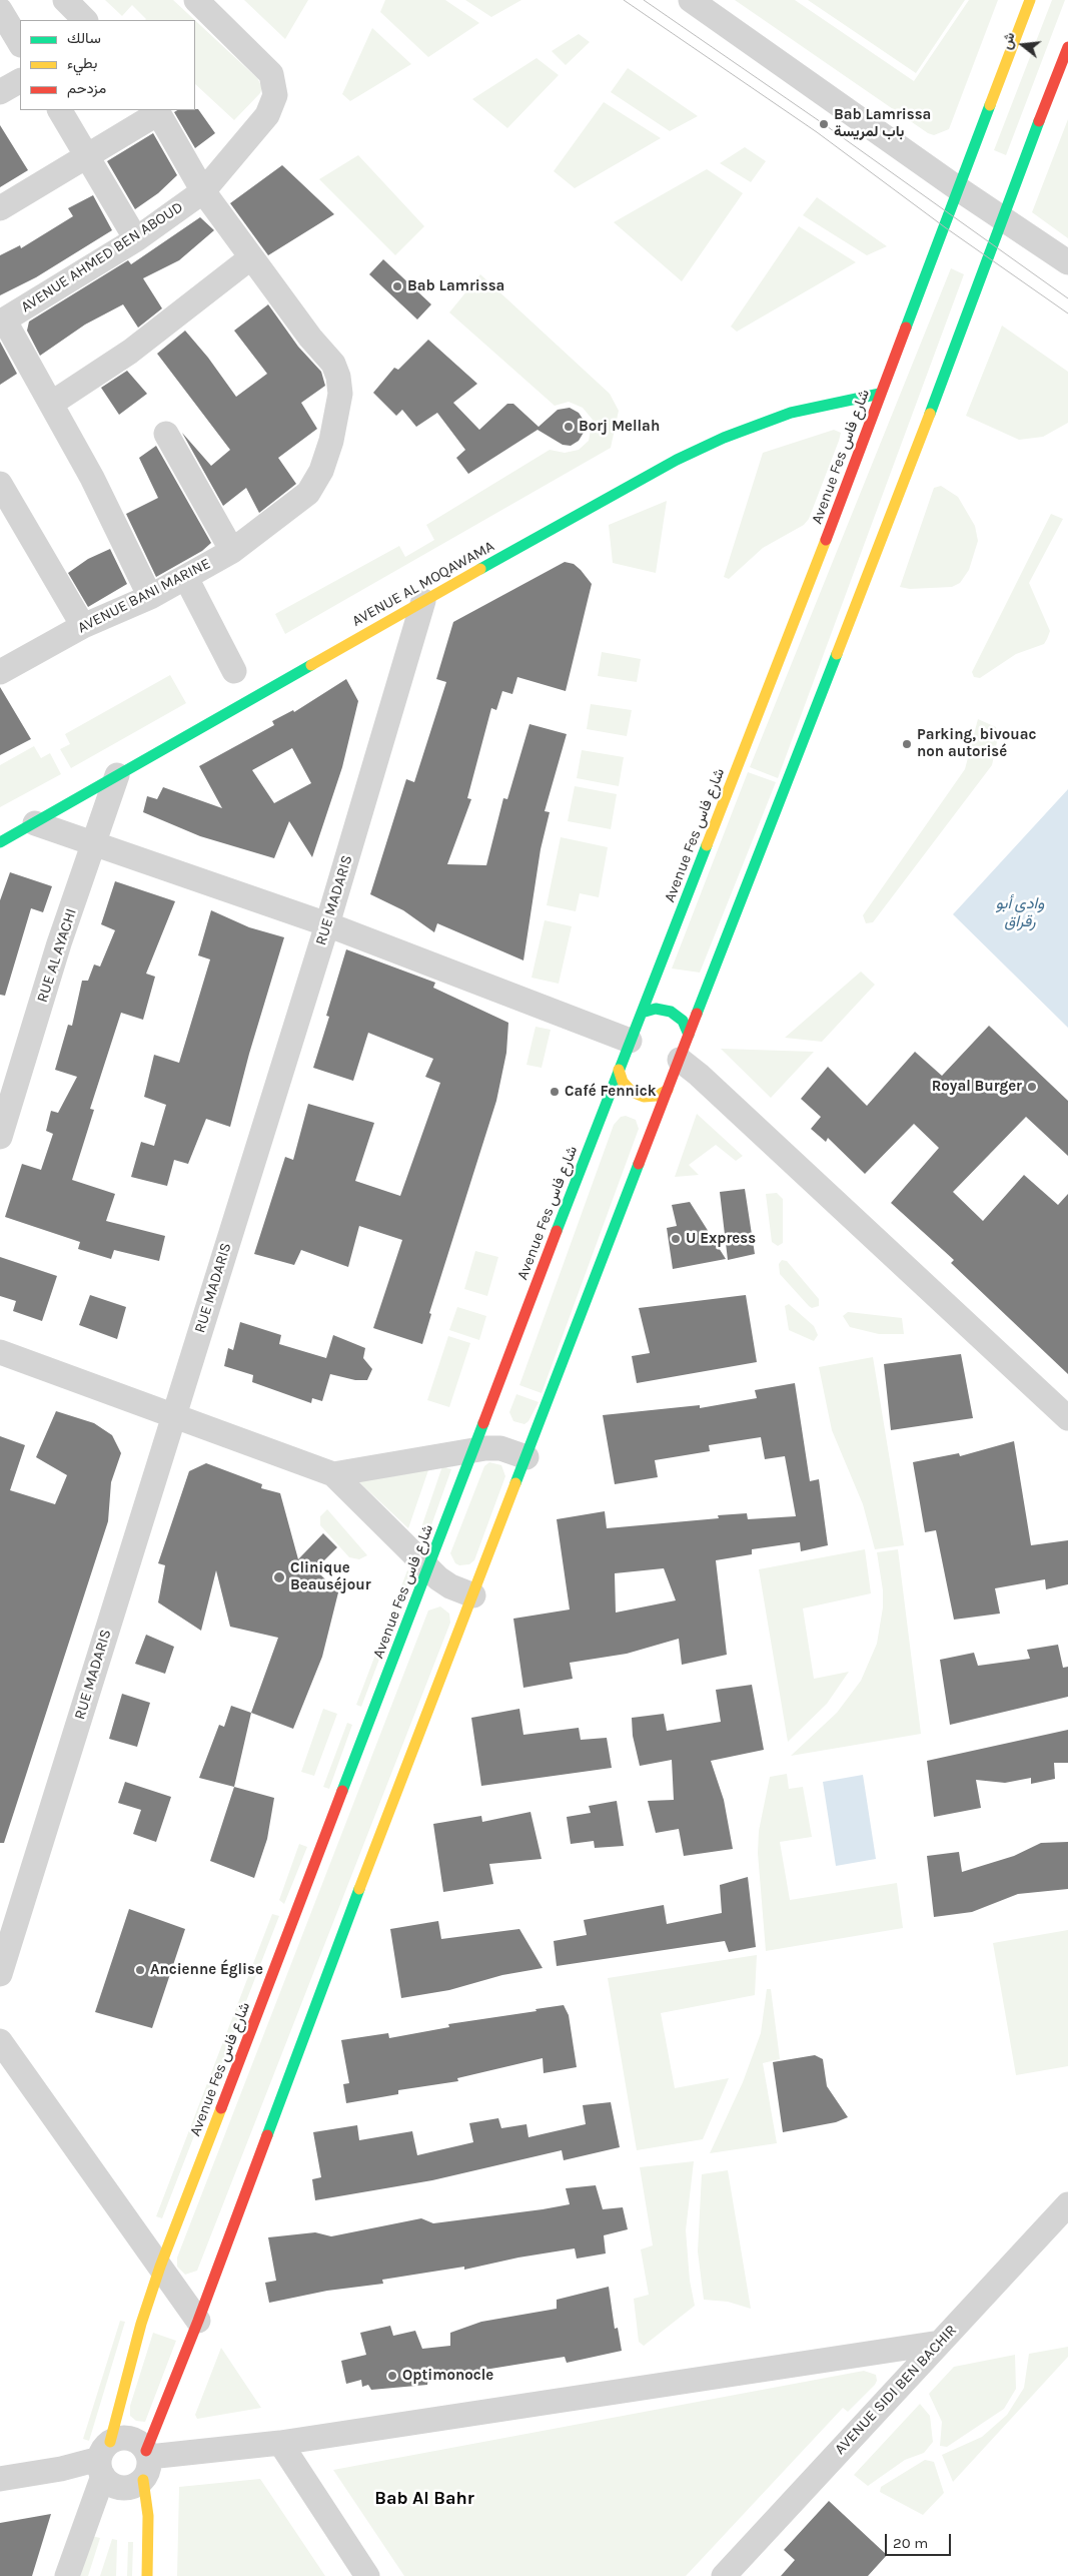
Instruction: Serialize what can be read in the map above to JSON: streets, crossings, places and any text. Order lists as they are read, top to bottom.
{
  "streets": {
    "main road": ["Avenue Fes شارع فاس", "AVENUE AL MOQAWAMA"],
    "street": [
      "AVENUE AHMED BEN ABOUD",
      "AVENUE BANI MARINE",
      "RUE MADARIS",
      "RUE AL AYACHI",
      "AVENUE SIDI BEN BACHIR"
    ]
  },
  "crossings": [
    ["AVENUE AHMED BEN ABOUD", "AVENUE BANI MARINE"],
    ["Avenue Fes شارع فاس", "AVENUE AL MOQAWAMA"],
    ["AVENUE AL MOQAWAMA", "RUE MADARIS"],
    ["AVENUE AL MOQAWAMA", "RUE AL AYACHI"]
  ],
  "districts": ["Bab Al Bahr"],
  "water": ["وادي أبو رقراق"],
  "places": [
    "Bab Lamrissa باب لمريسة",
    "Bab Lamrissa",
    "Borj Mellah",
    "Parking, bivouac non autorisé",
    "Royal Burger",
    "Café Fennick",
    "U Express",
    "Clinique Beauséjour",
    "Ancienne Église",
    "Optimonocle"
  ],
  "legend": ["سالك", "بطيء", "مزدحم"],
  "scale_bar": "20 m",
  "north": "left"
}
